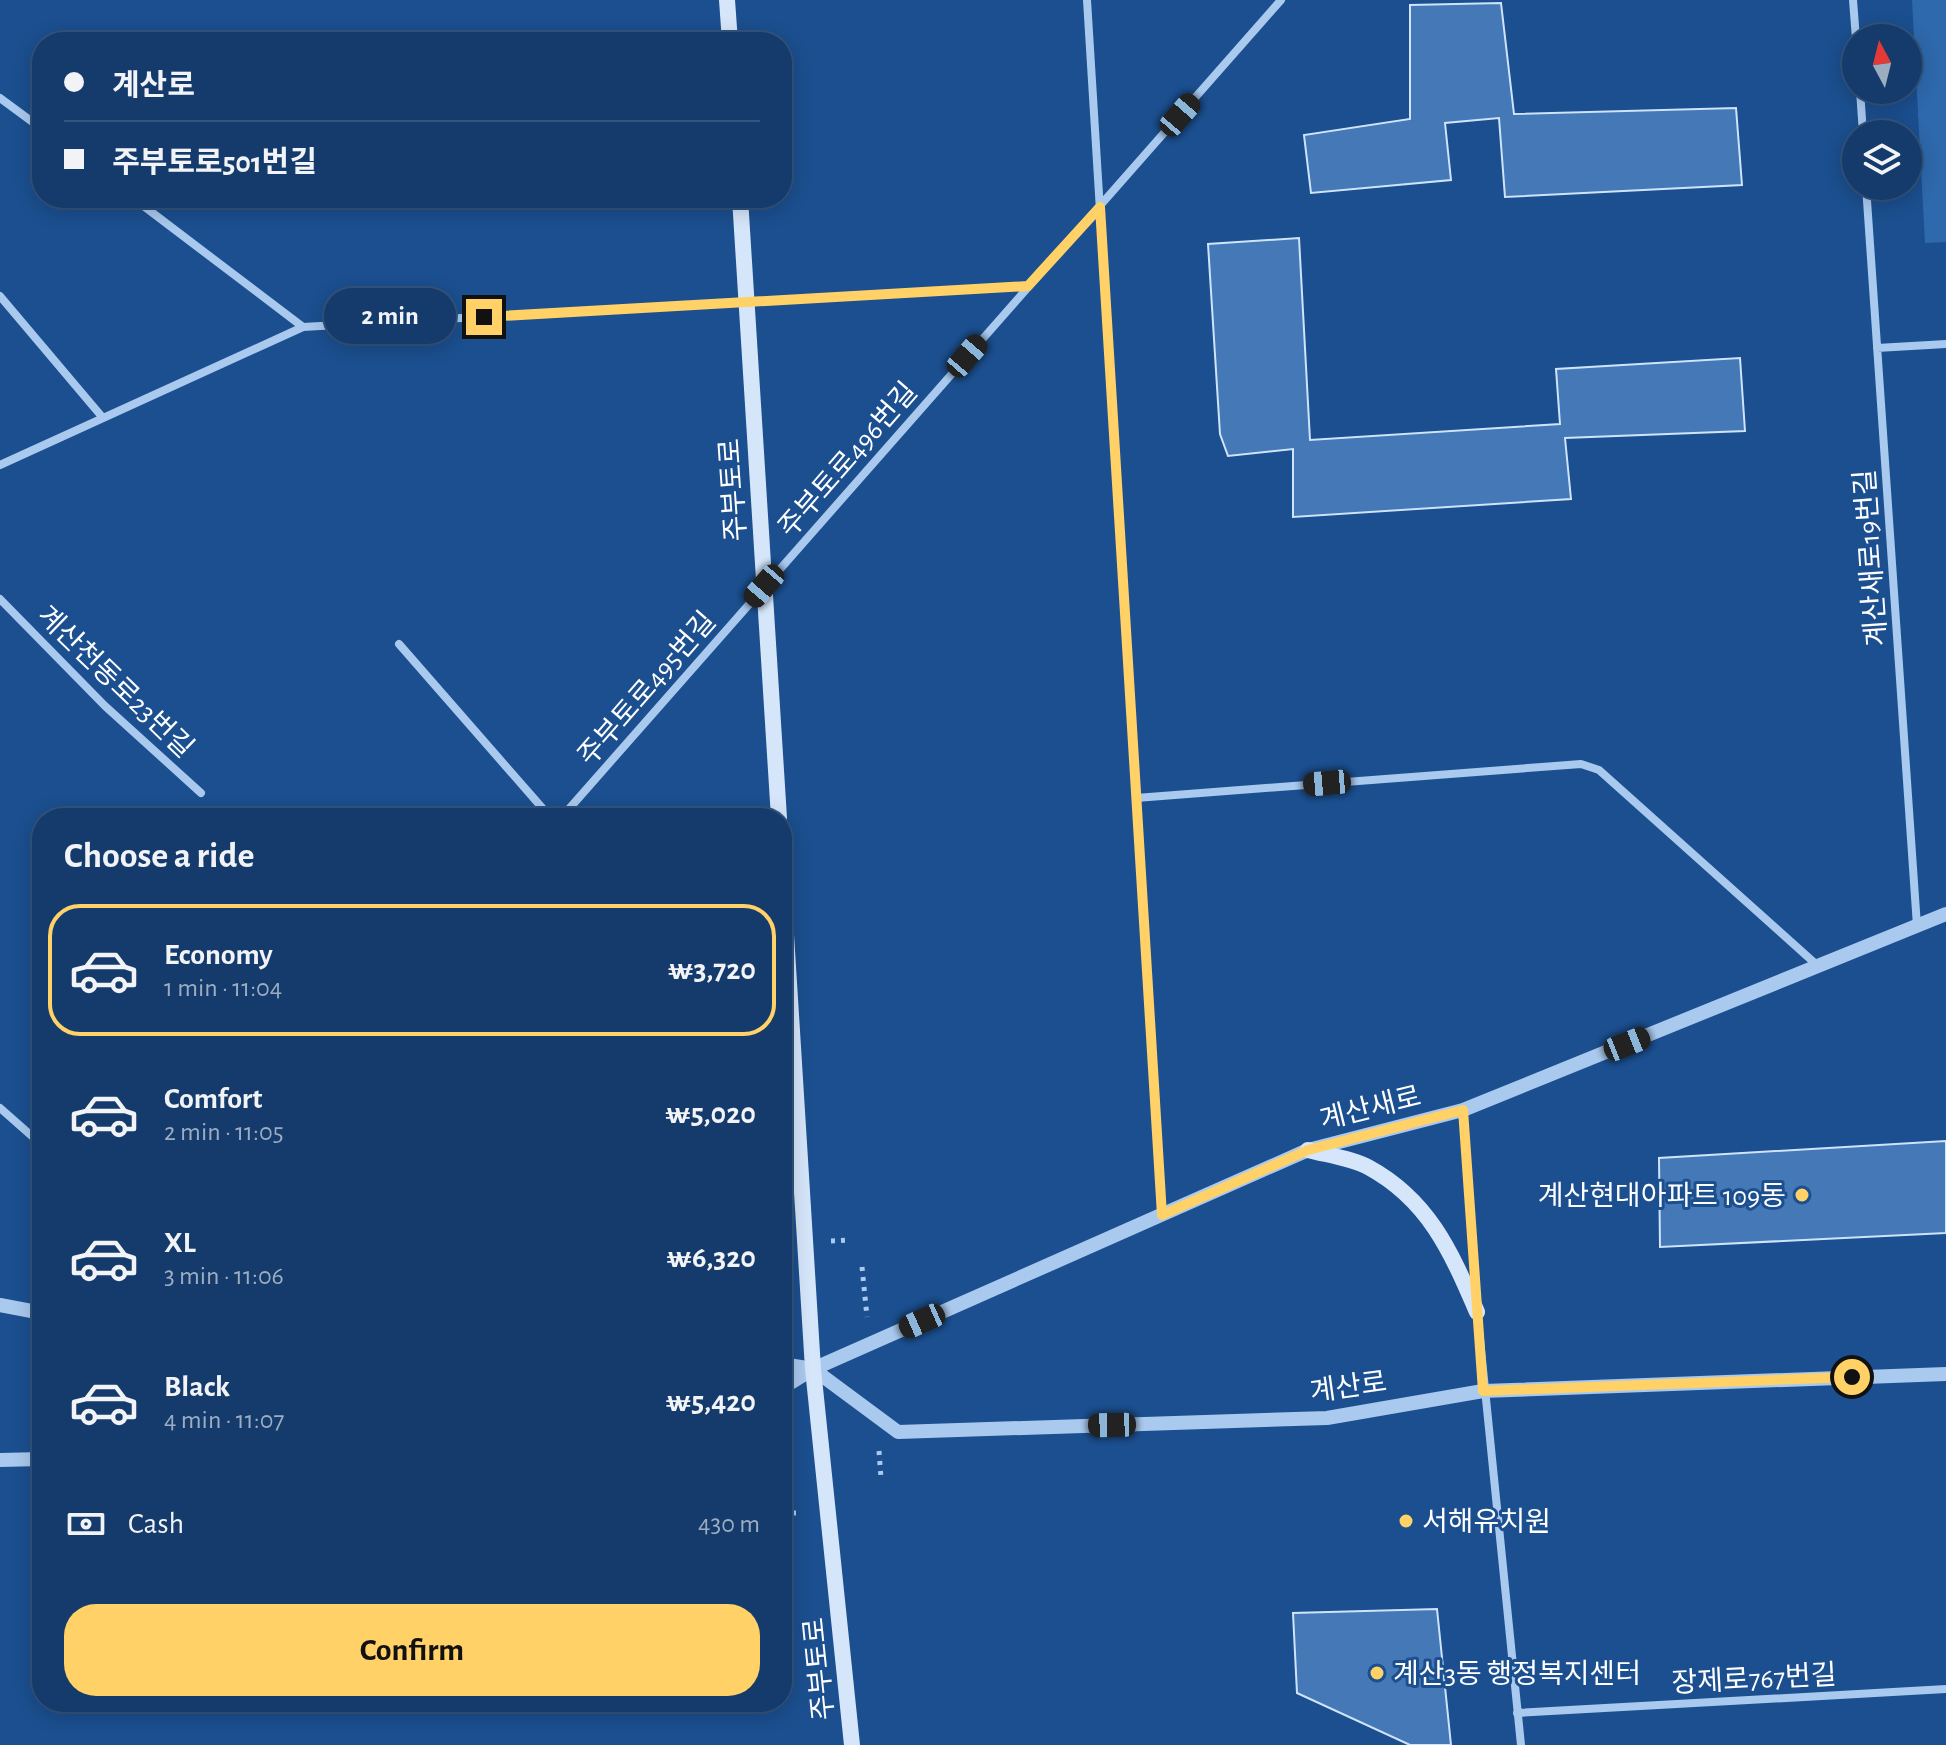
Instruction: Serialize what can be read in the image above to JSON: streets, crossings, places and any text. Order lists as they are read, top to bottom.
{
  "streets": {
    "main road": ["주부토로"],
    "street": [
      "주부토로496번길",
      "계산새로19번길",
      "계산천동로23번길",
      "주부토로495번길",
      "계산새로",
      "계산로",
      "장제로767번길"
    ]
  },
  "crossings": [
    ["주부토로496번길", "주부토로"],
    ["주부토로496번길", "주부토로495번길"],
    ["주부토로", "주부토로495번길"],
    ["주부토로", "계산새로"],
    ["주부토로", "계산로"],
    ["계산새로19번길", "계산새로"],
    ["계산새로", "계산로"]
  ],
  "places": ["계산현대아파트 109동", "서해유치원", "계산3동 행정복지센터"],
  "north": "top",
  "page": {
    "banner": ["계산로", "주부토로501번길"],
    "bubble": "2 min",
    "heading": "Choose a ride",
    "list": [
      {
        "name": "Economy",
        "note": "1 min · 11:04",
        "value": "₩3,720"
      },
      {
        "name": "Comfort",
        "note": "2 min · 11:05",
        "value": "₩5,020"
      },
      {
        "name": "XL",
        "note": "3 min · 11:06",
        "value": "₩6,320"
      },
      {
        "name": "Black",
        "note": "4 min · 11:07",
        "value": "₩5,420"
      }
    ],
    "pay": ["Cash", "430 m"],
    "buttons": "Confirm"
  }
}
